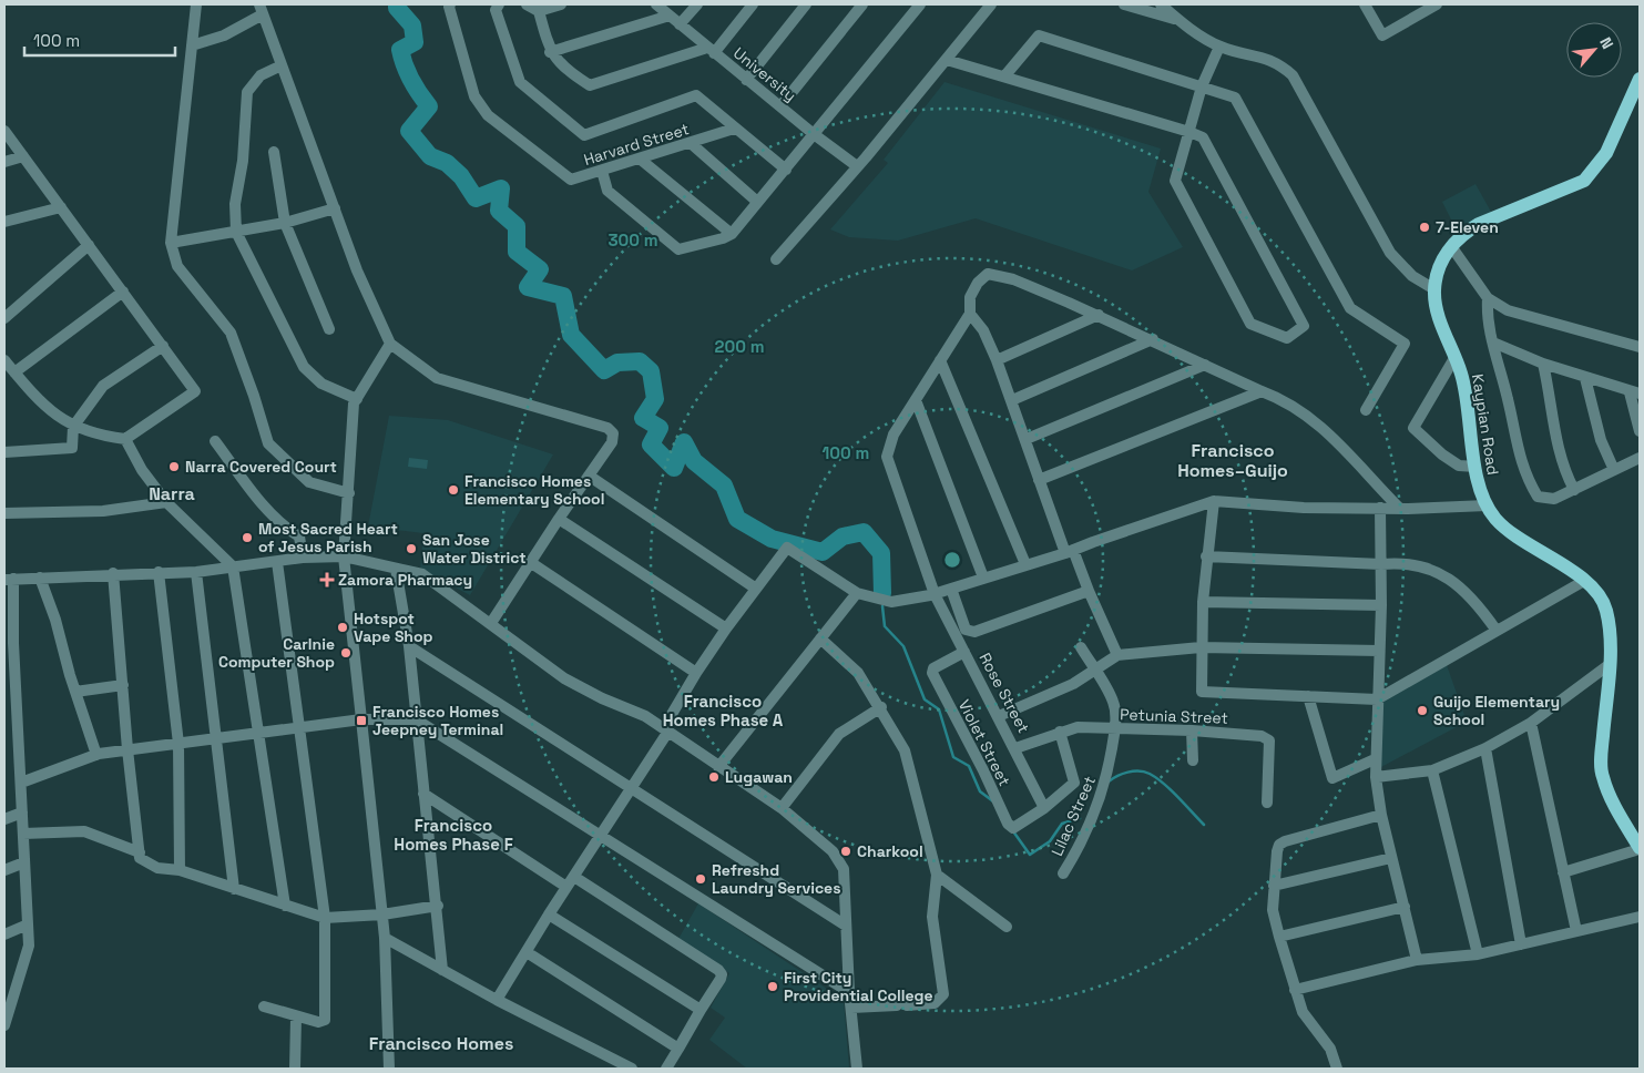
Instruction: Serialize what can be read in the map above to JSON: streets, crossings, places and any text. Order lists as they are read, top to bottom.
{
  "streets": {
    "main road": ["Kaypian Road"],
    "street": [
      "University",
      "Harvard Street",
      "Rose Street",
      "Petunia Street",
      "Violet Street",
      "Lilac Street"
    ]
  },
  "crossings": [
    ["Rose Street", "Petunia Street"],
    ["Rose Street", "Violet Street"],
    ["Petunia Street", "Lilac Street"]
  ],
  "districts": [
    "Francisco Homes–Guijo",
    "Narra",
    "Francisco Homes Phase A",
    "Francisco Homes Phase F",
    "Francisco Homes"
  ],
  "places": {
    "other": [
      "7-Eleven",
      "Narra Covered Court",
      "Francisco Homes Elementary School",
      "Most Sacred Heart of Jesus Parish",
      "San Jose Water District",
      "Hotspot Vape Shop",
      "Carlnie Computer Shop",
      "Guijo Elementary School",
      "Lugawan",
      "Charkool",
      "Refreshd Laundry Services",
      "First City Providential College"
    ],
    "health": ["Zamora Pharmacy"],
    "transit": ["Francisco Homes Jeepney Terminal"]
  },
  "scale_bar": "100 m",
  "north": "top right",
  "rings": ["300 m", "200 m", "100 m"]
}
